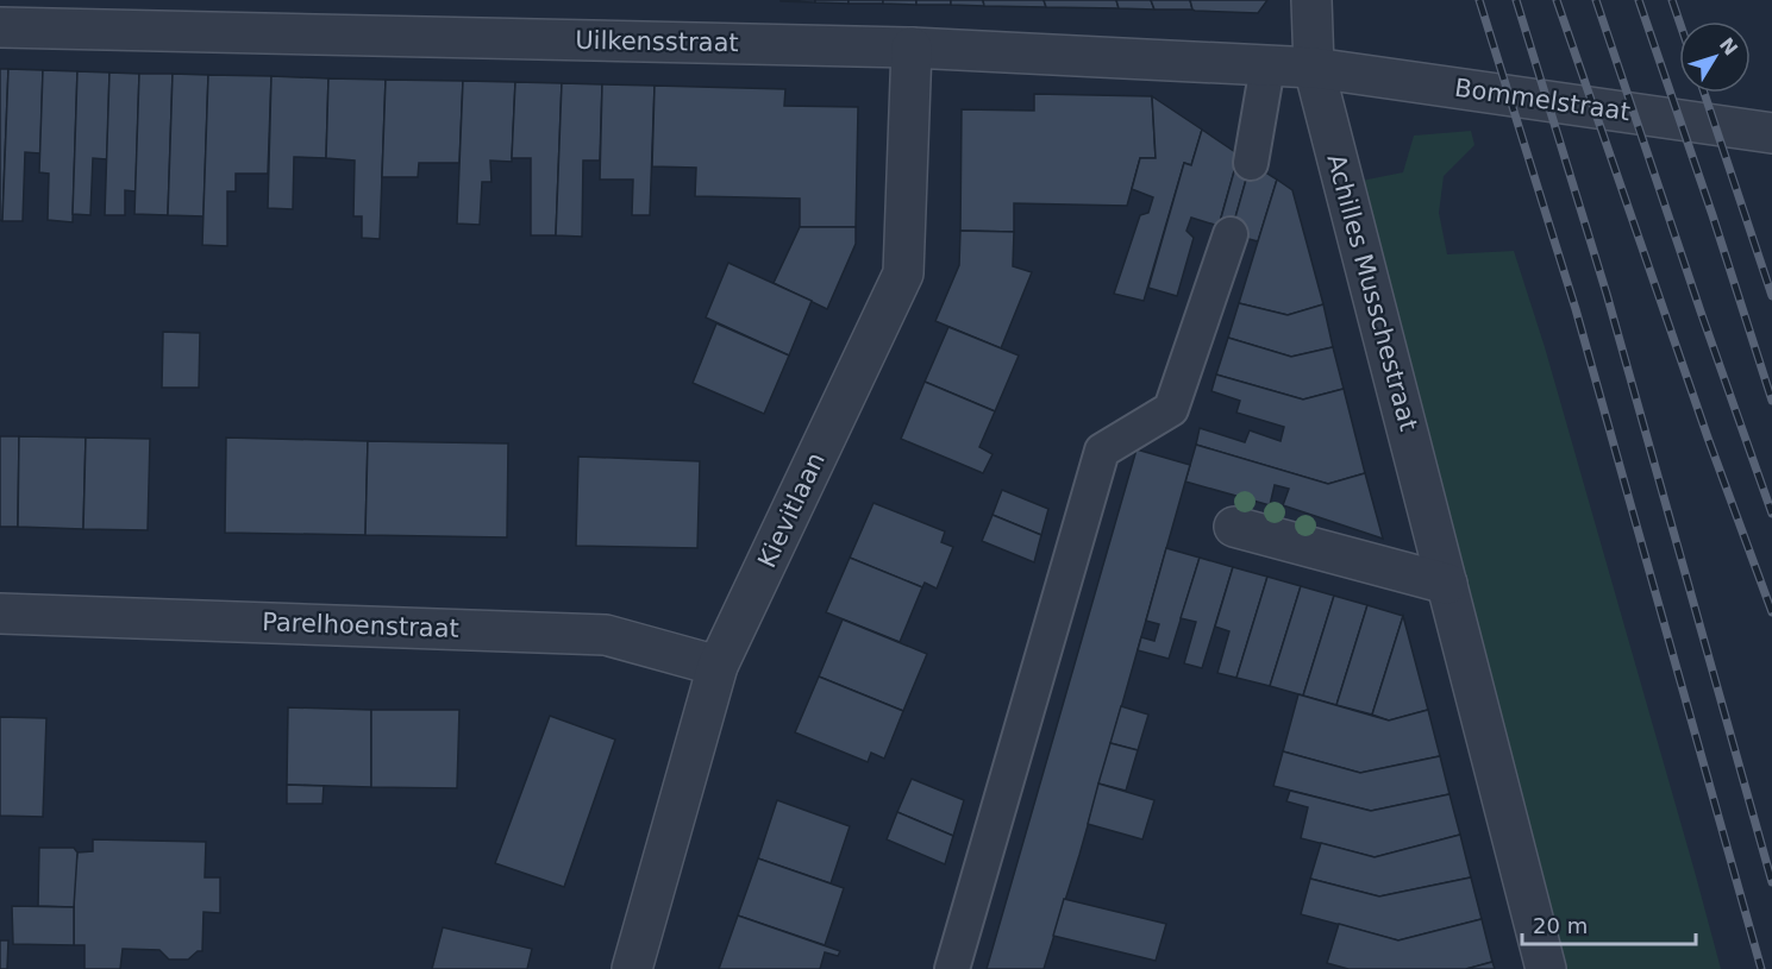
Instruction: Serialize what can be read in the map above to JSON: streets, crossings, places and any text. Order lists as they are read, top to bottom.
{
  "streets": {
    "street": [
      "Uilkensstraat",
      "Bommelstraat",
      "Achilles Musschestraat",
      "Kievitlaan",
      "Parelhoenstraat"
    ]
  },
  "crossings": [
    ["Uilkensstraat", "Bommelstraat"],
    ["Uilkensstraat", "Achilles Musschestraat"],
    ["Uilkensstraat", "Kievitlaan"],
    ["Bommelstraat", "Achilles Musschestraat"],
    ["Kievitlaan", "Parelhoenstraat"]
  ],
  "scale_bar": "20 m",
  "north": "top right"
}
